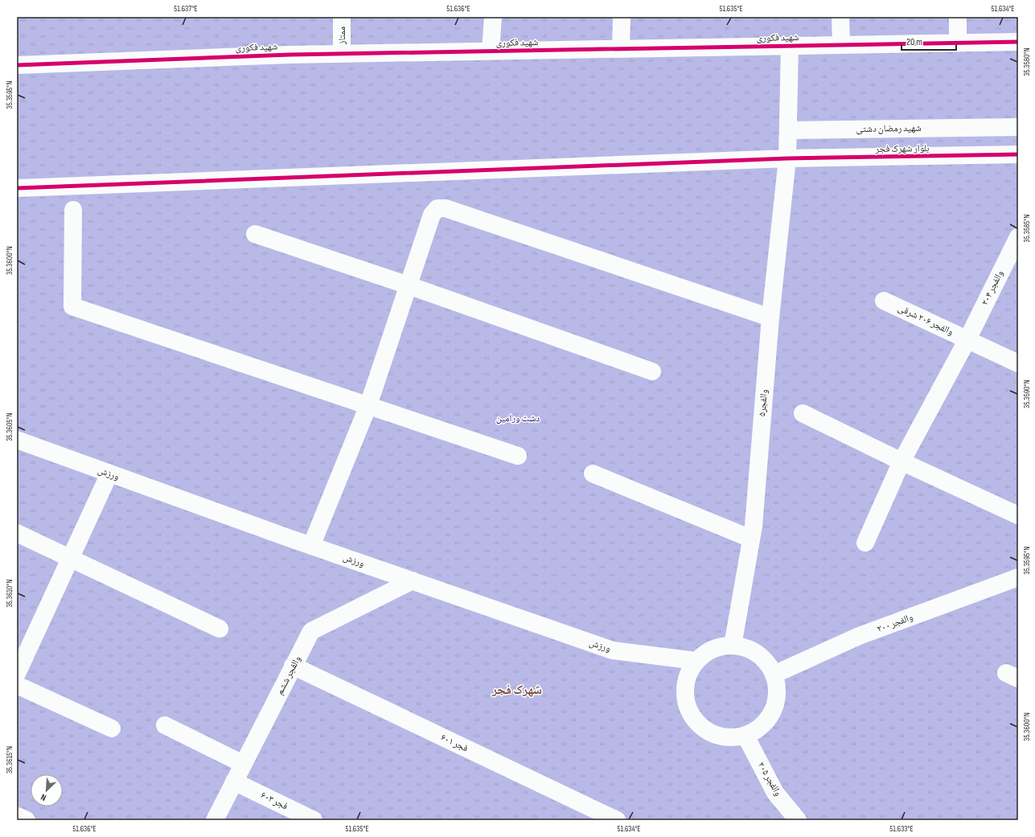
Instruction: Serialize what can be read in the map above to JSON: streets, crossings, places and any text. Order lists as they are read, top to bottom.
{
  "streets": {
    "street": [
      "ممتاز",
      "شهید فکوری",
      "شهید رمضان دشتی",
      "بلوار شهرک فجر",
      "والفجر ۲۰۴",
      "والفجر ۲۰۶ شرقی",
      "والفجر۵",
      "ورزش",
      "والفجر ۲۰۰",
      "والفجر ششم",
      "فجر ۶۰۱",
      "والفجر ۲۰۵",
      "فجر ۶۰۳"
    ]
  },
  "crossings": [
    ["ممتاز", "شهید فکوری"],
    ["بلوار شهرک فجر", "والفجر۵"],
    ["والفجر ۲۰۴", "والفجر ۲۰۶ شرقی"],
    ["والفجر۵", "ورزش"],
    ["والفجر۵", "والفجر ۲۰۰"],
    ["والفجر۵", "والفجر ۲۰۵"],
    ["ورزش", "والفجر ۲۰۰"],
    ["ورزش", "والفجر ششم"],
    ["ورزش", "والفجر ۲۰۵"],
    ["والفجر ۲۰۰", "والفجر ۲۰۵"],
    ["والفجر ششم", "فجر ۶۰۱"],
    ["والفجر ششم", "فجر ۶۰۳"]
  ],
  "districts": ["شهرک فجر"],
  "parks": ["دشت ورامین"],
  "scale_bar": "20 m",
  "north": "bottom left",
  "coordinates": [
    "51.637°E",
    "51.636°E",
    "51.635°E",
    "51.634°E",
    "35.3580°N",
    "35.3595°N",
    "35.3585°N",
    "35.3600°N",
    "35.3590°N",
    "35.3605°N",
    "35.3610°N",
    "35.3615°N",
    "51.633°E"
  ]
}
